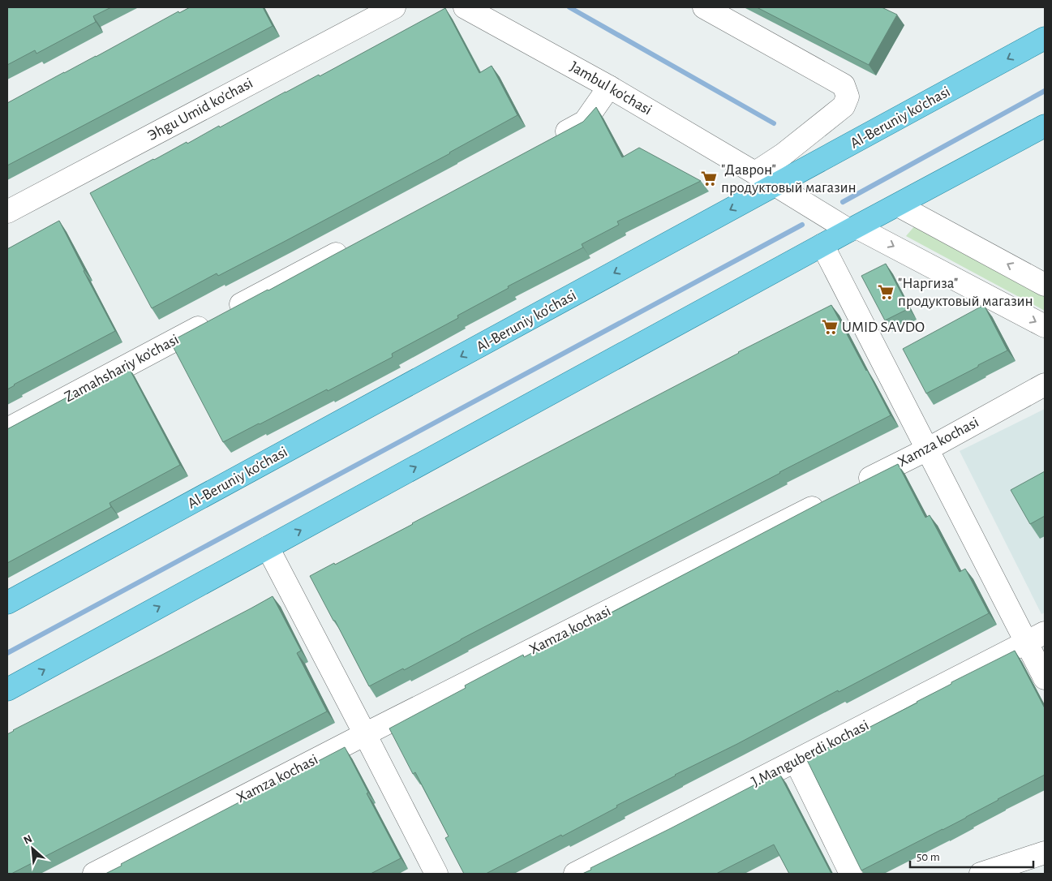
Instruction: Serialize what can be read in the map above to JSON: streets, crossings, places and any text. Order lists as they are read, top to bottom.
{
  "streets": {
    "main road": ["Al-Beruniy ko’chasi"],
    "street": [
      "Jambul ko'chasi",
      "Эhgu Umid ko’chasi",
      "Zamahshariy ko'chasi",
      "Xamza kochasi",
      "J.Manguberdi kochasi"
    ]
  },
  "crossings": [
    ["Jambul ko'chasi", "Al-Beruniy ko’chasi"]
  ],
  "places": {
    "supermarket": ["\"Даврон\" продуктовый магазин", "\"Наргиза\" продуктовый магазин", "UMID SAVDO"]
  },
  "scale_bar": "50 m",
  "north": "top left"
}
